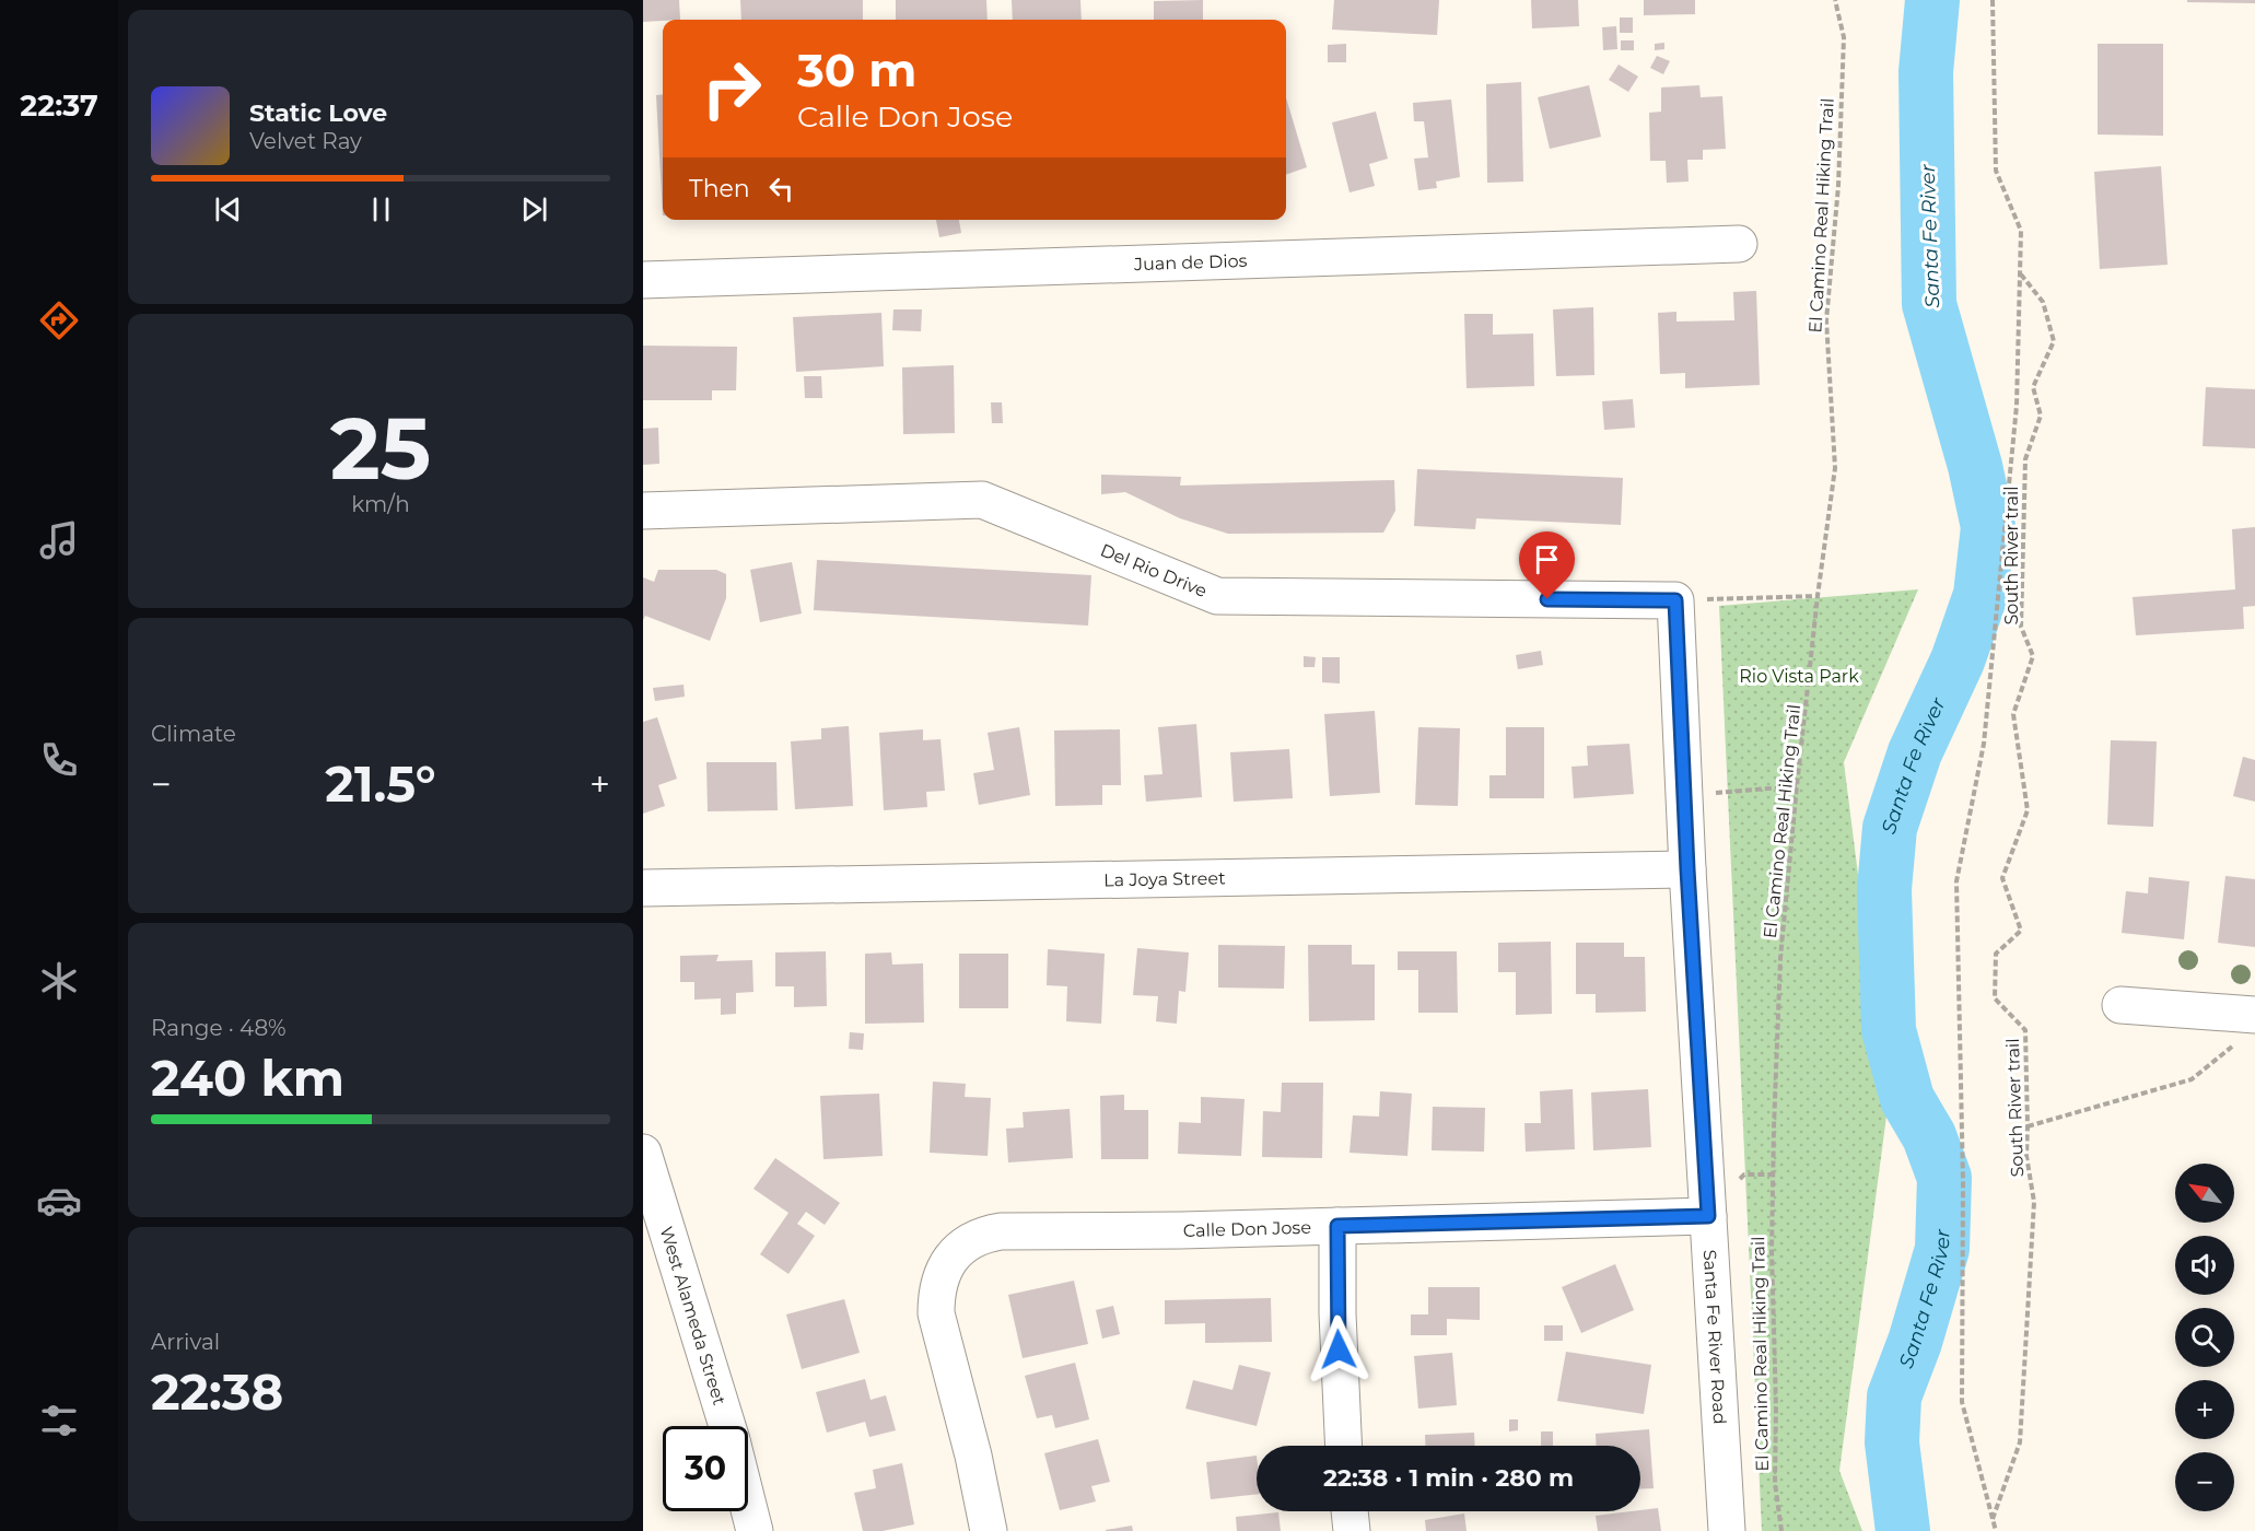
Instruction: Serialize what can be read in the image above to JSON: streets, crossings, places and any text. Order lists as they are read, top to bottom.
{
  "streets": {
    "street": [
      "Juan de Dios",
      "Del Rio Drive",
      "La Joya Street",
      "Calle Don Jose",
      "West Alameda Street",
      "Santa Fe River Road"
    ],
    "path": ["El Camino Real Hiking Trail", "South River trail"]
  },
  "crossings": [
    ["Del Rio Drive", "Santa Fe River Road"],
    ["La Joya Street", "Santa Fe River Road"],
    ["Calle Don Jose", "Santa Fe River Road"]
  ],
  "water": ["Santa Fe River"],
  "parks": ["Rio Vista Park"],
  "north": "top left",
  "page": {
    "tabs": "22:37",
    "turn": ["30 m", "Calle Don Jose"],
    "song": ["Static Love", "Velvet Ray"],
    "then": "Then",
    "tile": [
      ["25", "km/h"],
      "Climate",
      ["Range · 48%", "240 km"],
      ["Arrival", "22:38"]
    ],
    "heat": ["−", "21.5°", "+"],
    "map_buttons": ["+", "−"],
    "limit": "30",
    "trip": "22:38 · 1 min · 280 m"
  }
}
